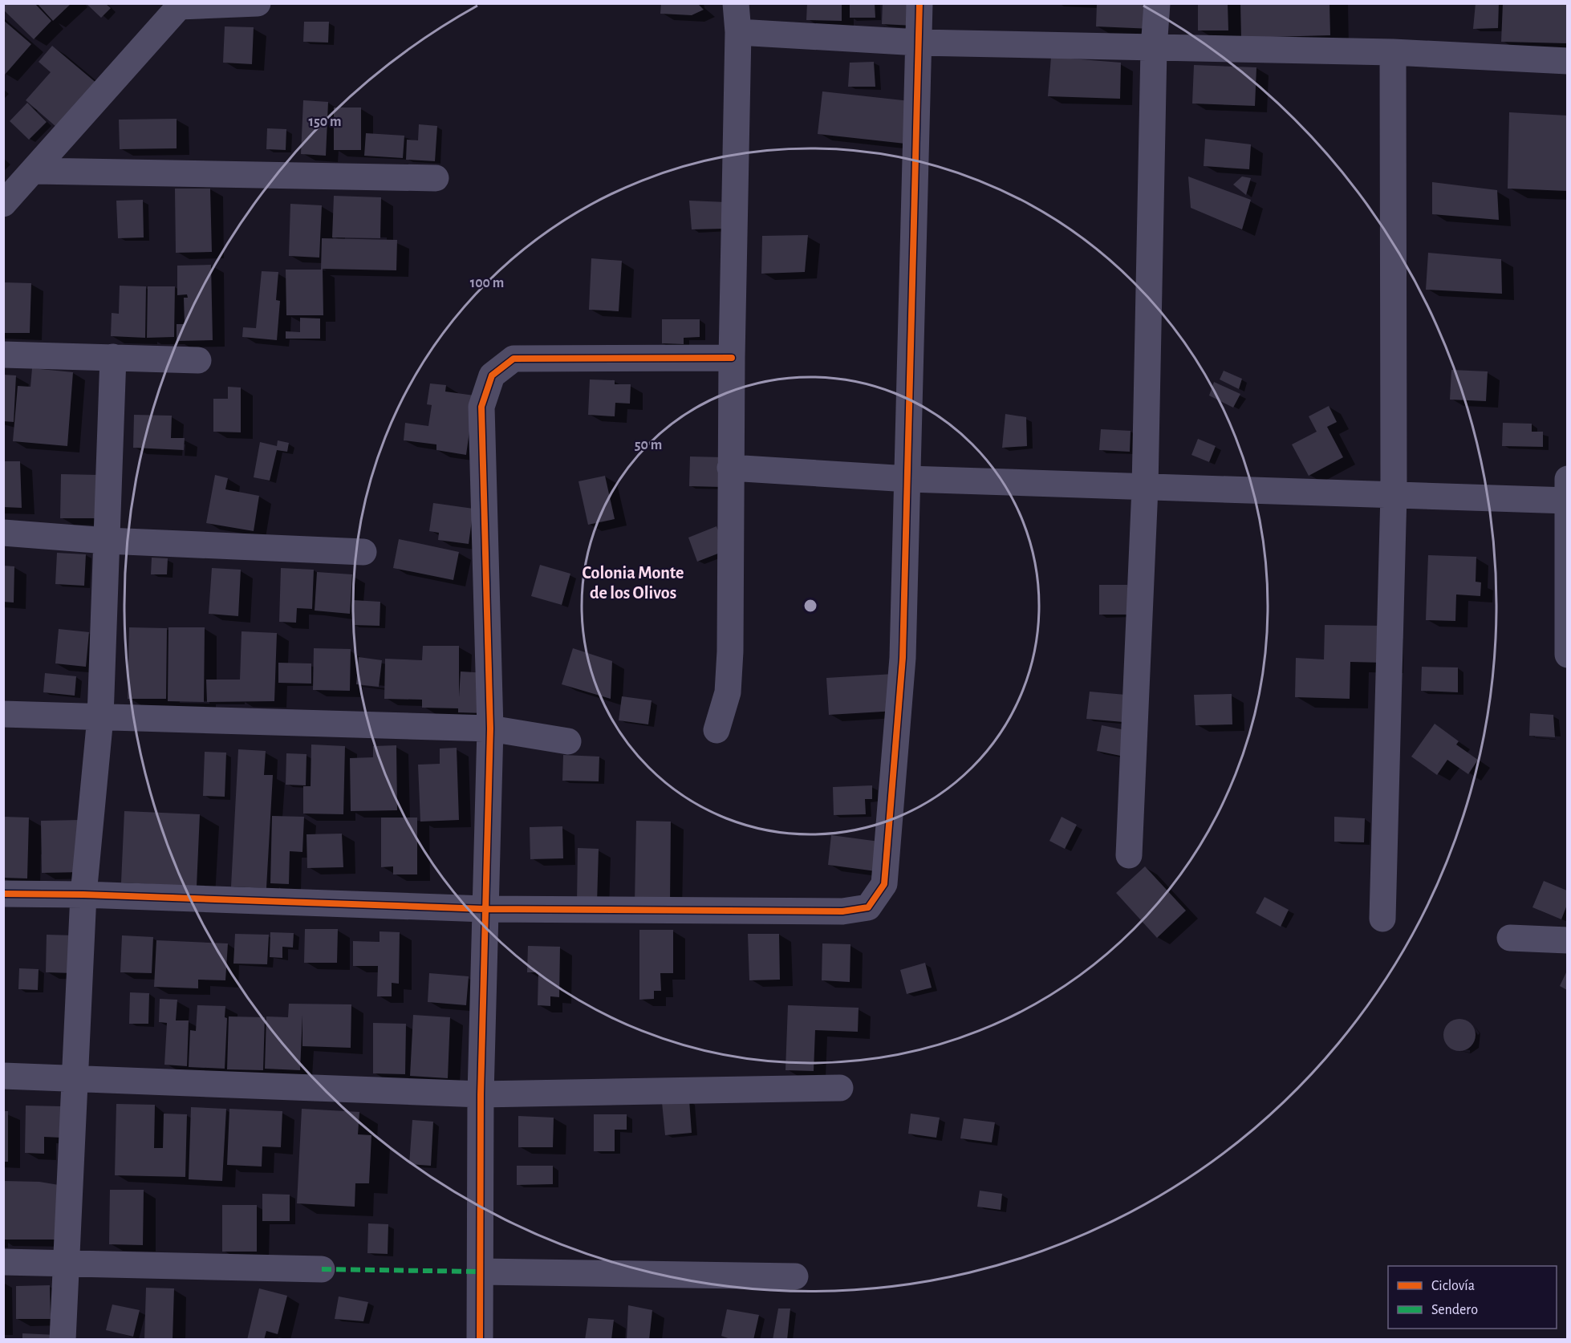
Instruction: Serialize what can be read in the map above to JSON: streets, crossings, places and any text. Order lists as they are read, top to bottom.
{
  "districts": ["Colonia Monte de los Olivos"],
  "legend": ["Ciclovía", "Sendero"],
  "rings": ["150 m", "100 m", "50 m"]
}
